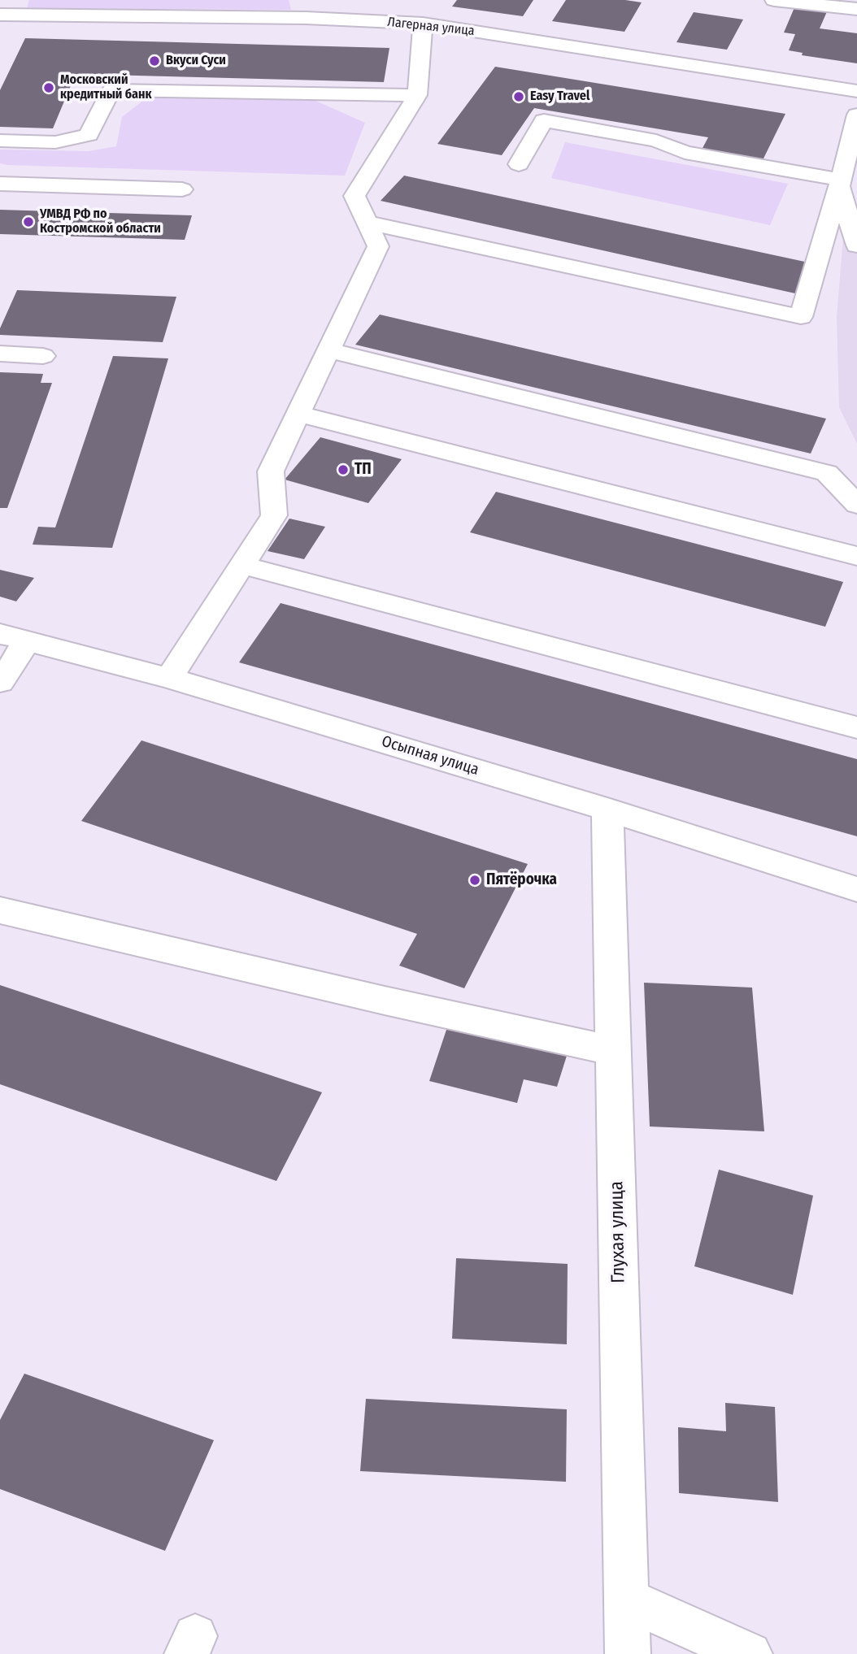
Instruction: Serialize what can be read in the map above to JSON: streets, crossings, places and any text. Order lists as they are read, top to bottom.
{
  "streets": {
    "street": ["Лагерная улица", "Осыпная улица", "Глухая улица"]
  },
  "crossings": [
    ["Осыпная улица", "Глухая улица"]
  ],
  "places": [
    "Вкуси Суси",
    "Московский кредитный банк",
    "Easy Travel",
    "УМВД РФ по Костромской области",
    "ТП",
    "Пятёрочка"
  ]
}
